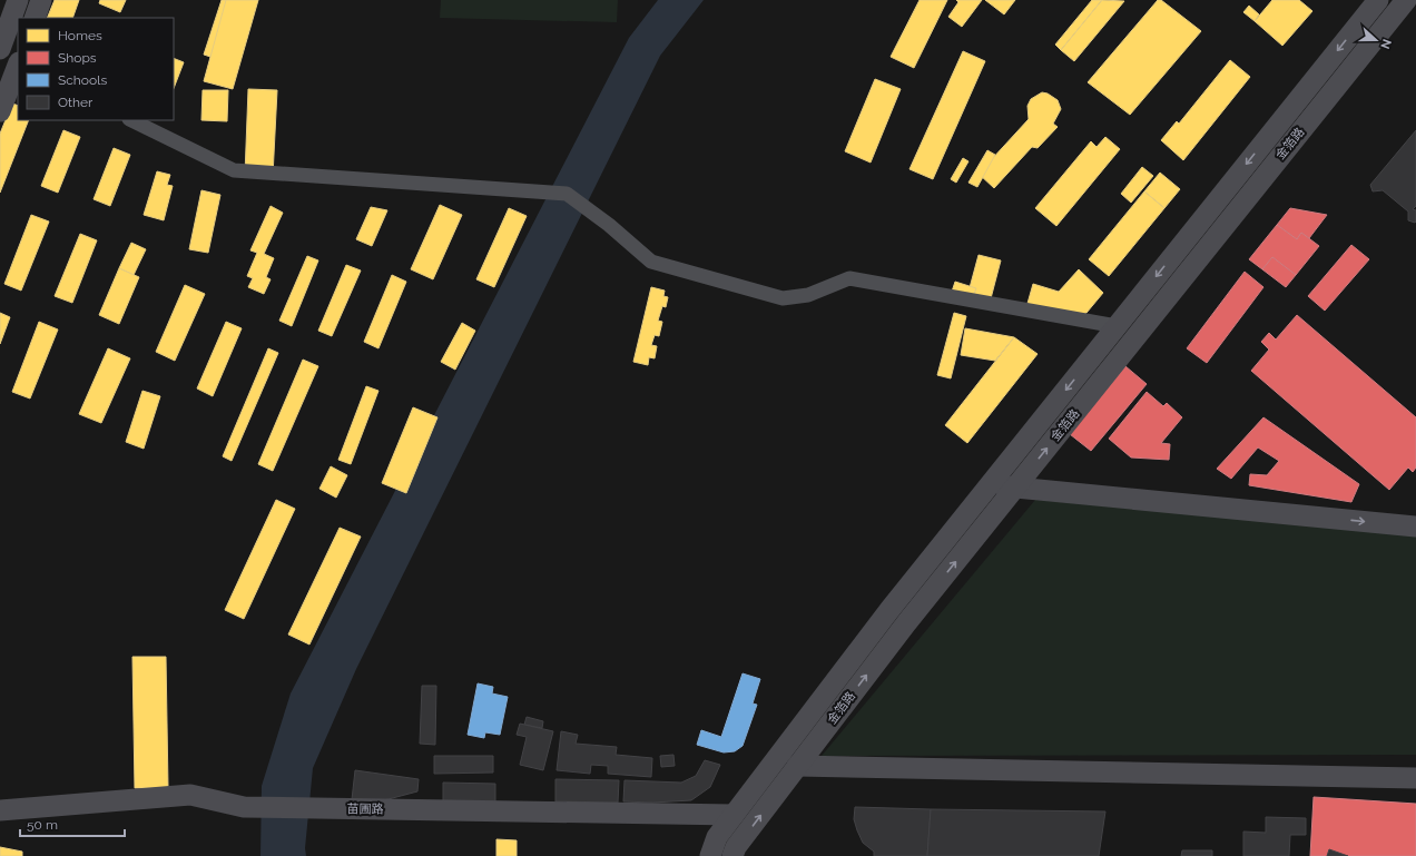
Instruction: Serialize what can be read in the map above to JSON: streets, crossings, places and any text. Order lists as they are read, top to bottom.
{
  "streets": {
    "main road": ["金箔路", "苗圃路"]
  },
  "crossings": [
    ["金箔路", "苗圃路"]
  ],
  "legend": [
    "Homes",
    "Shops",
    "Schools",
    "Other"
  ],
  "scale_bar": "50 m",
  "north": "right"
}
